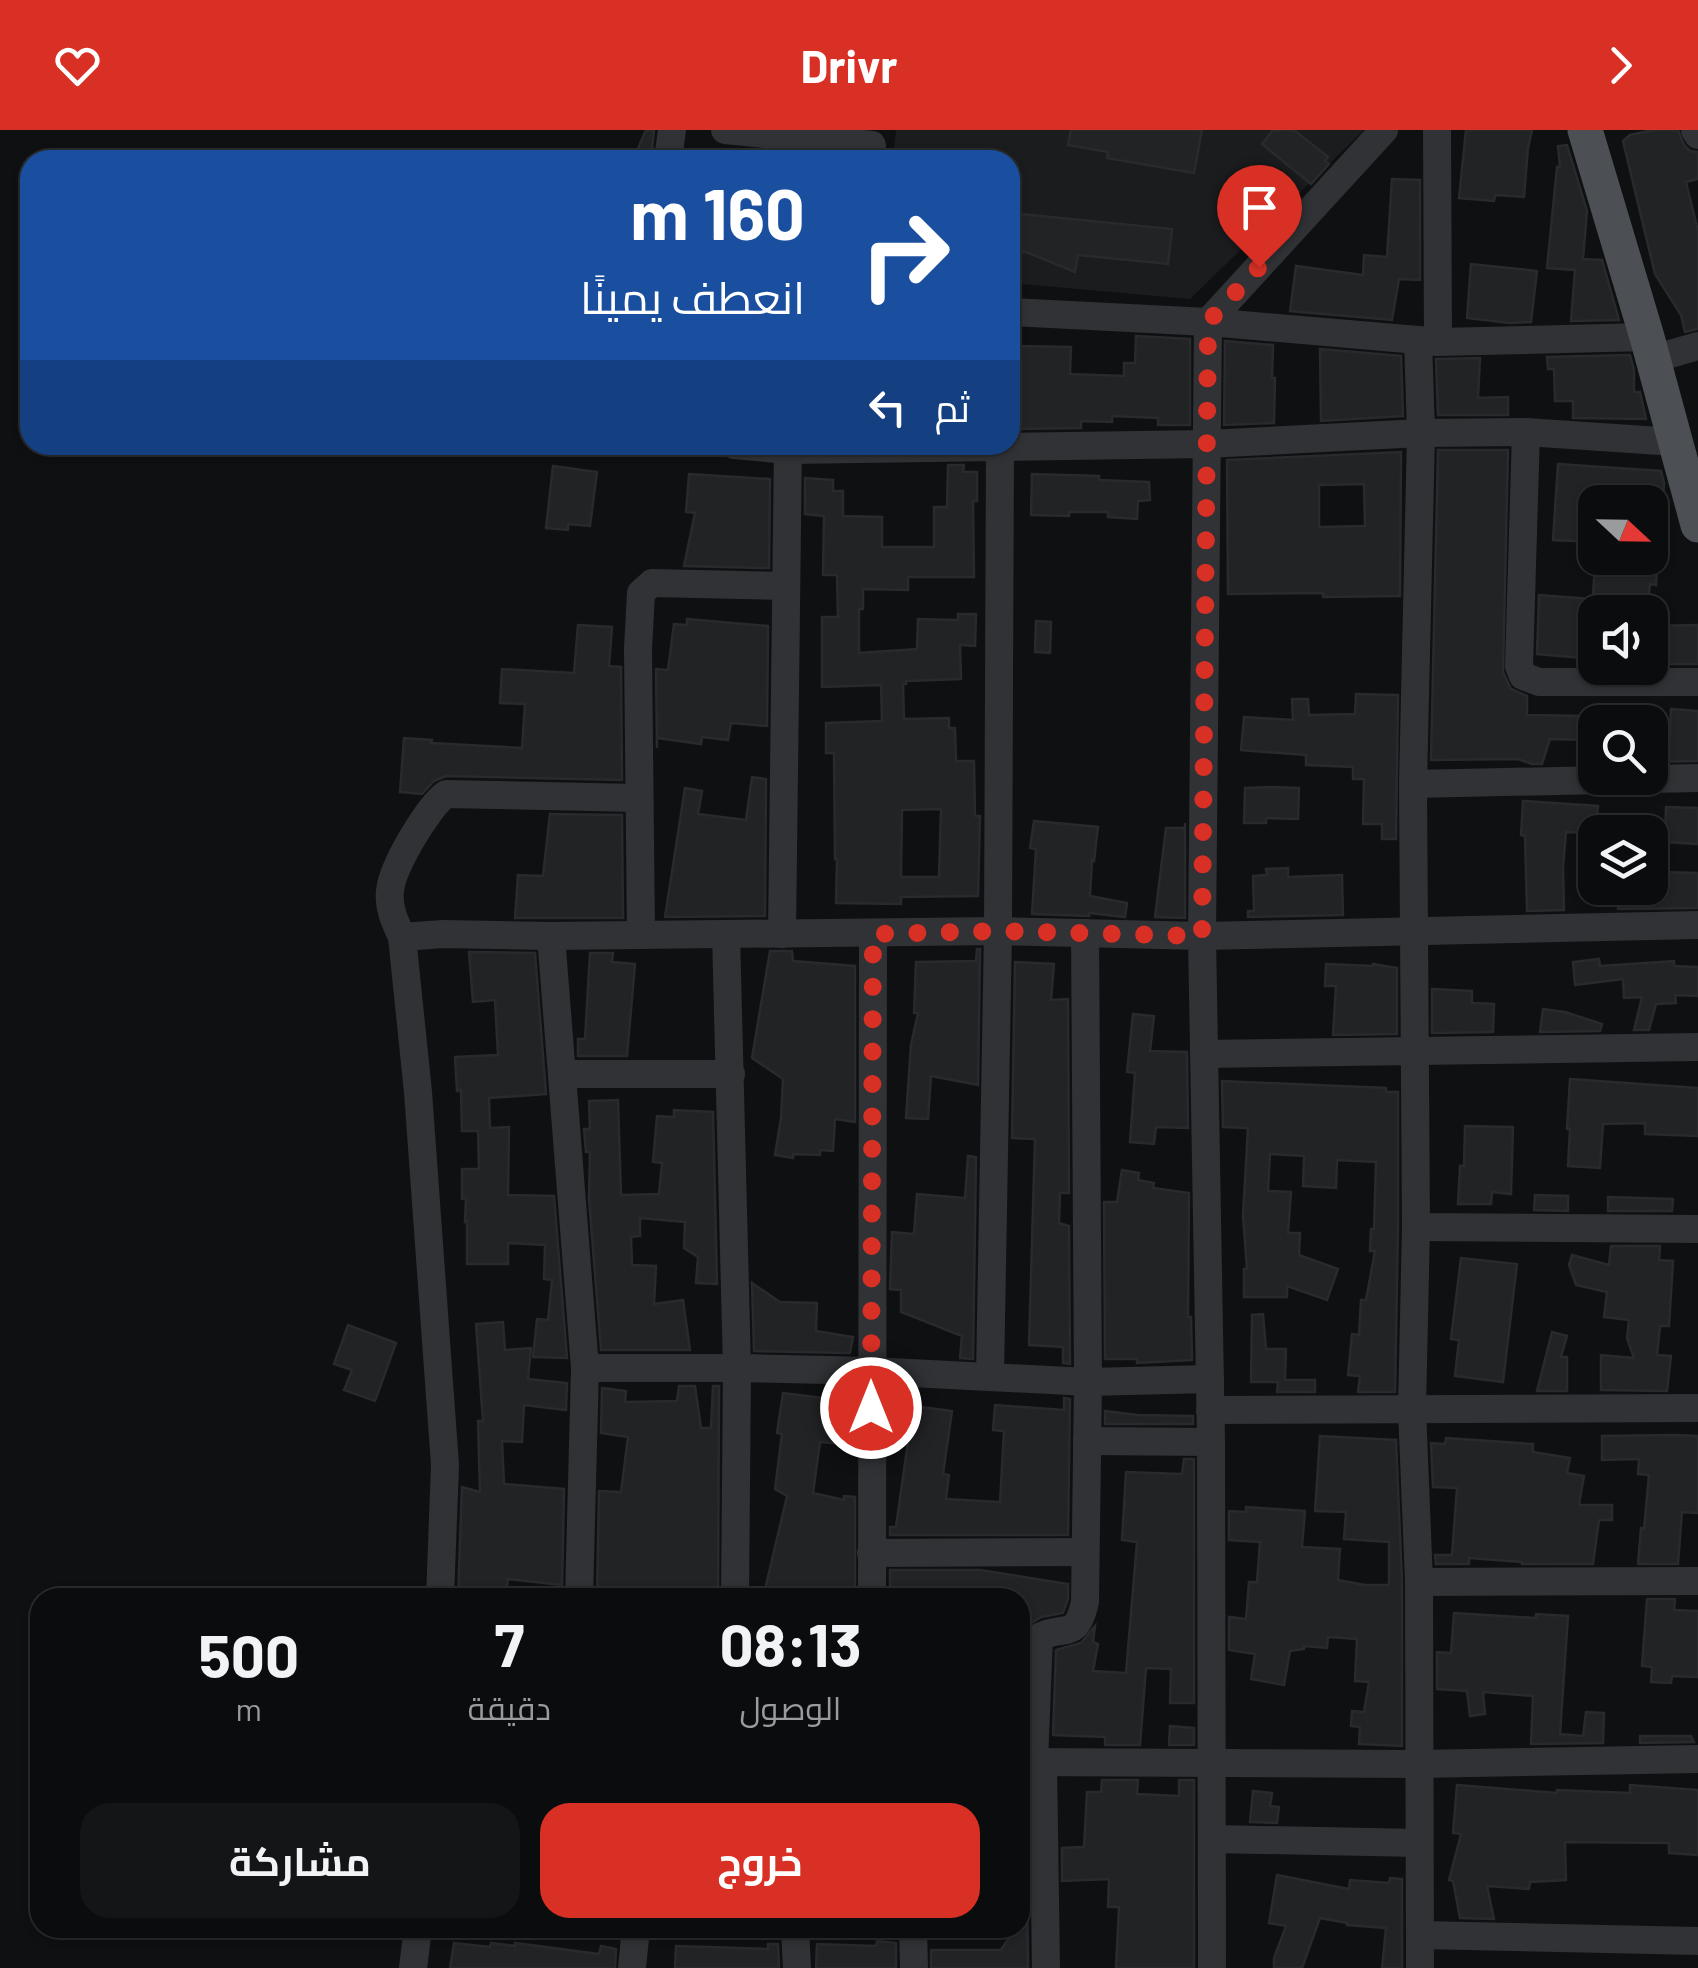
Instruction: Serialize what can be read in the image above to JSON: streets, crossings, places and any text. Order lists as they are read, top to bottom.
{
  "north": "right",
  "page": {
    "header": "Drivr",
    "turn": ["160 m", "انعطف يمينًا"],
    "then": "ثم",
    "eta": [
      "08:13",
      "الوصول",
      "7",
      "دقيقة",
      "500",
      "m"
    ],
    "buttons": ["خروج", "مشاركة"]
  }
}
